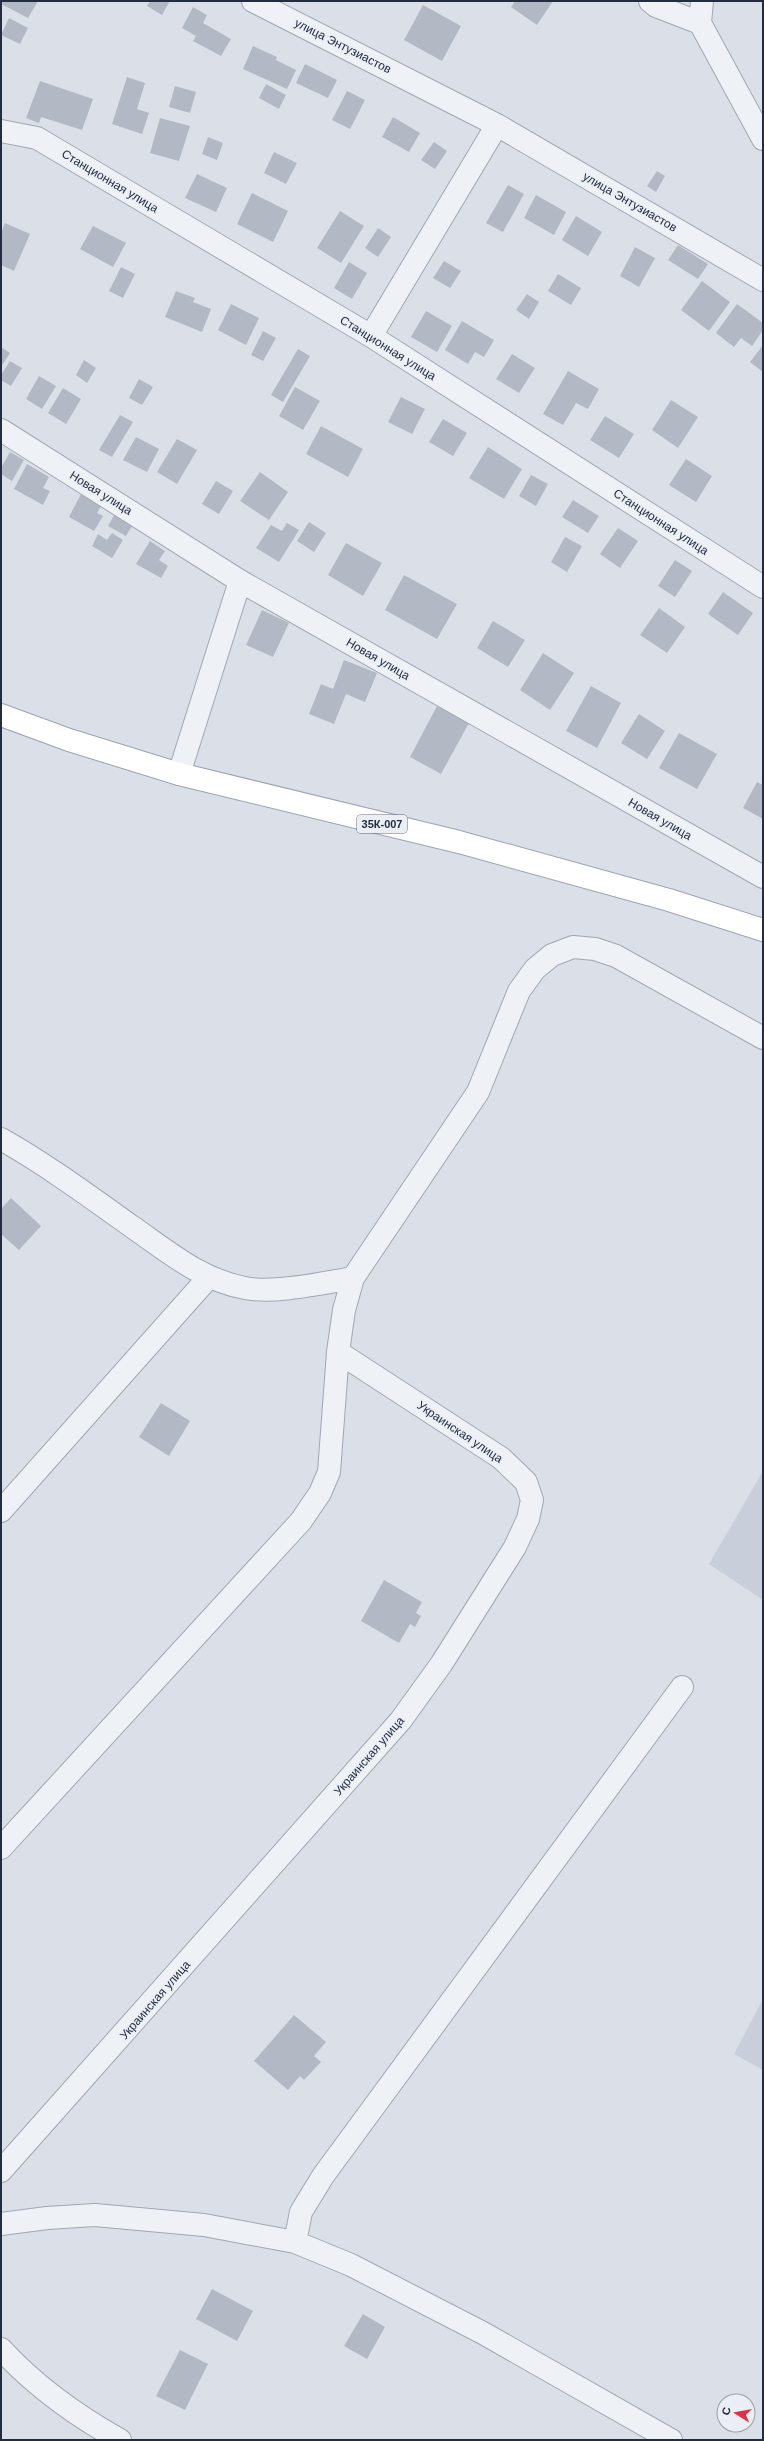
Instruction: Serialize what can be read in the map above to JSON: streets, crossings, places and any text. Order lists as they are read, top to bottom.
{
  "streets": {
    "main road": ["35К-007"],
    "street": [
      "улица Энтузиастов",
      "Станционная улица",
      "Новая улица",
      "Украинская улица"
    ]
  },
  "north": "left"
}
